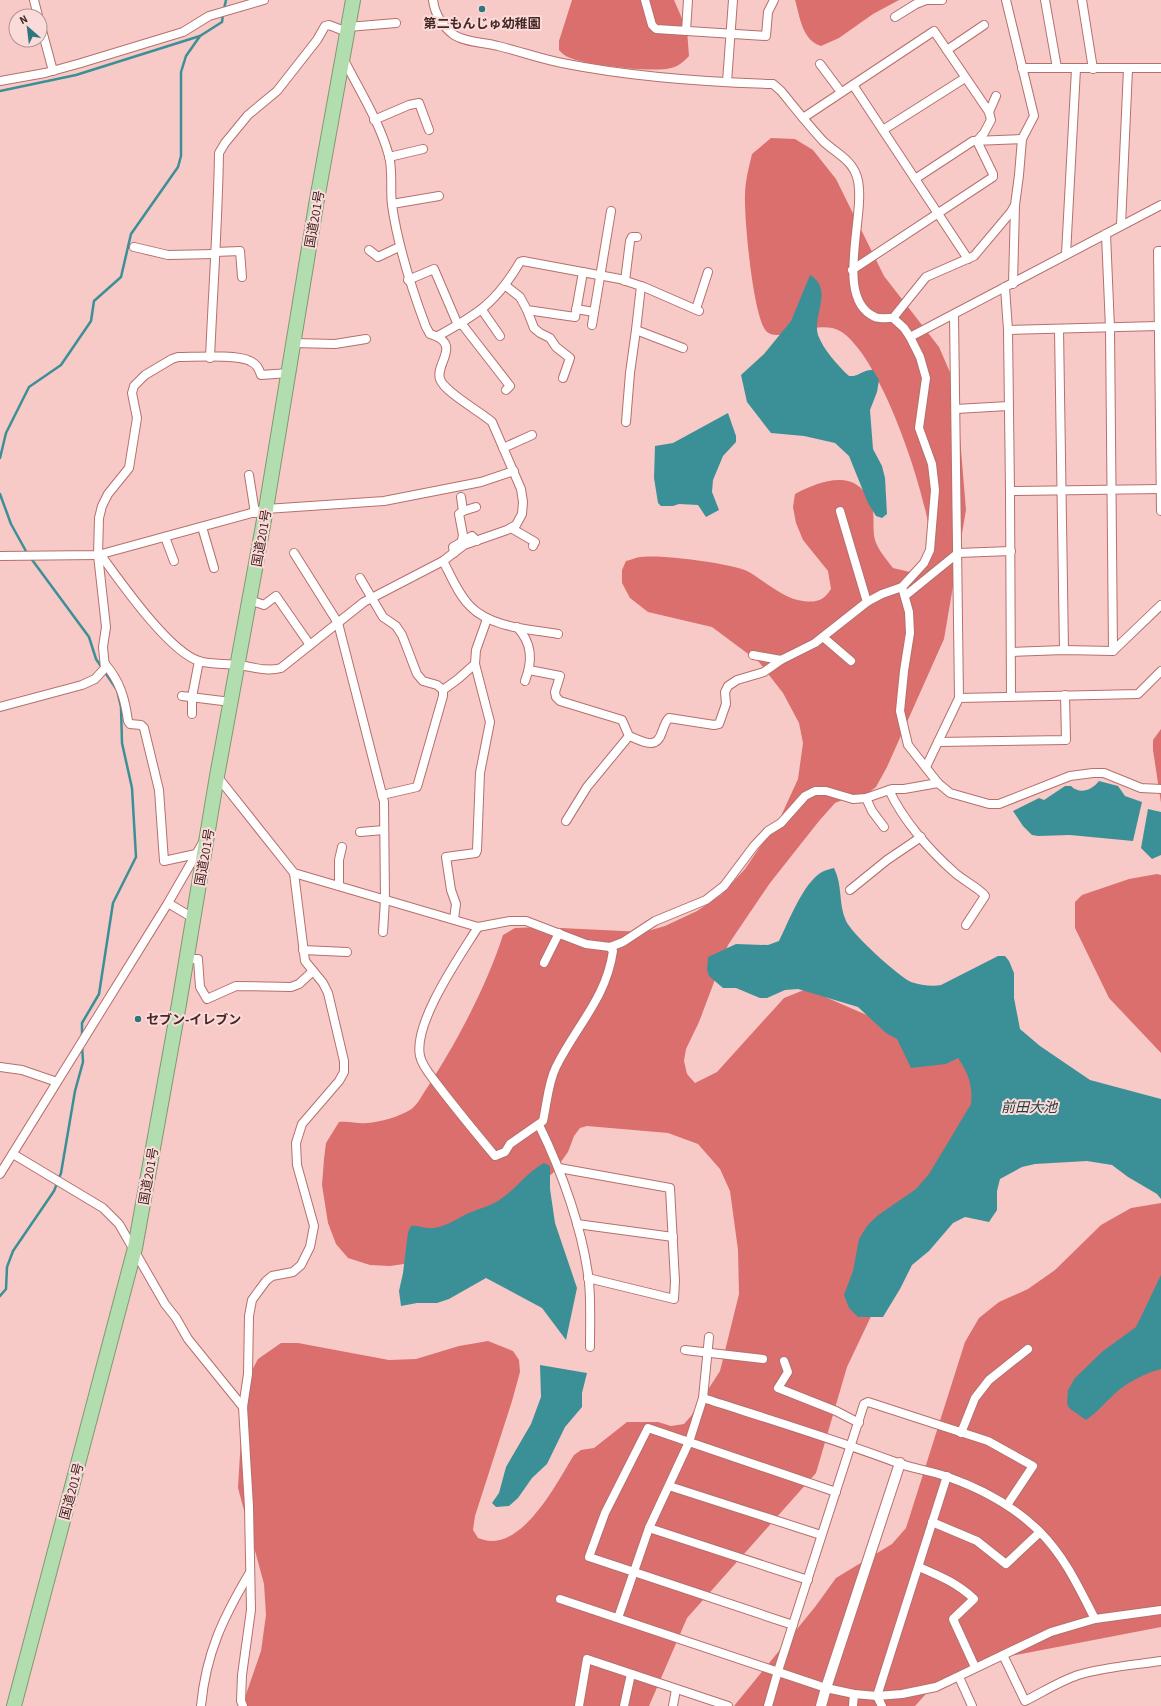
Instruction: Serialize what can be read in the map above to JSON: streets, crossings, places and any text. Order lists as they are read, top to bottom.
{
  "streets": {
    "highway": ["国道201号"]
  },
  "water": ["前田大池"],
  "places": ["第二もんじゅ幼稚園", "セブン-イレブン"],
  "north": "top left"
}
